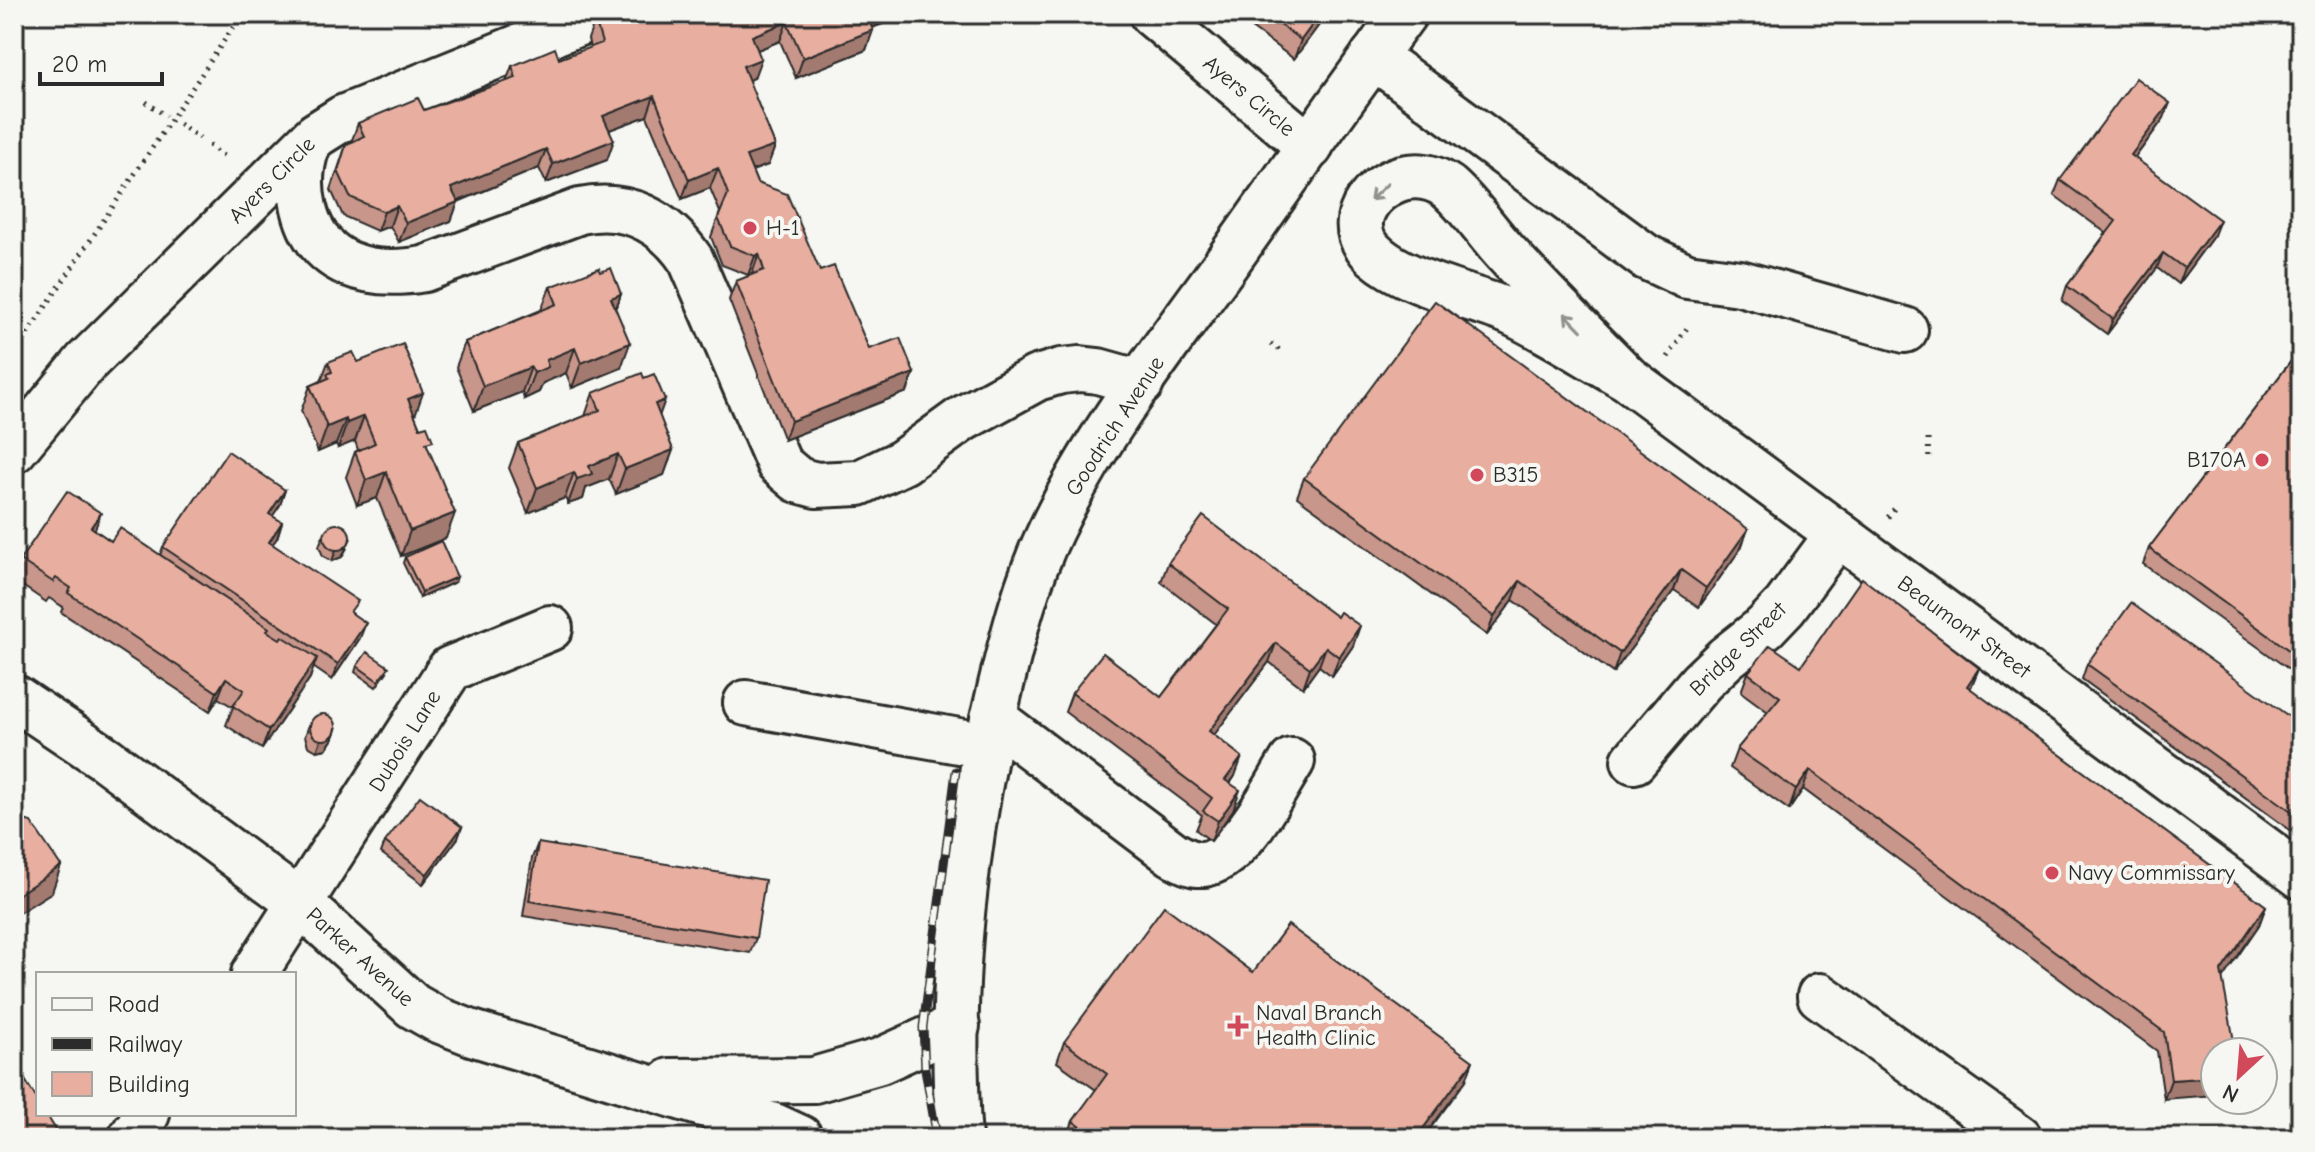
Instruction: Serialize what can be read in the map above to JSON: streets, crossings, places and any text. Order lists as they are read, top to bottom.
{
  "streets": {
    "street": [
      "Ayers Circle",
      "Goodrich Avenue",
      "Beaumont Street",
      "Bridge Street",
      "Dubois Lane",
      "Parker Avenue"
    ]
  },
  "crossings": [
    ["Ayers Circle", "Goodrich Avenue"],
    ["Beaumont Street", "Bridge Street"],
    ["Dubois Lane", "Parker Avenue"]
  ],
  "places": {
    "other": [
      "H-1",
      "B170A",
      "B315",
      "Navy Commissary"
    ],
    "health": ["Naval Branch Health Clinic"]
  },
  "legend": ["Road", "Railway", "Building"],
  "scale_bar": "20 m",
  "north": "bottom left"
}
